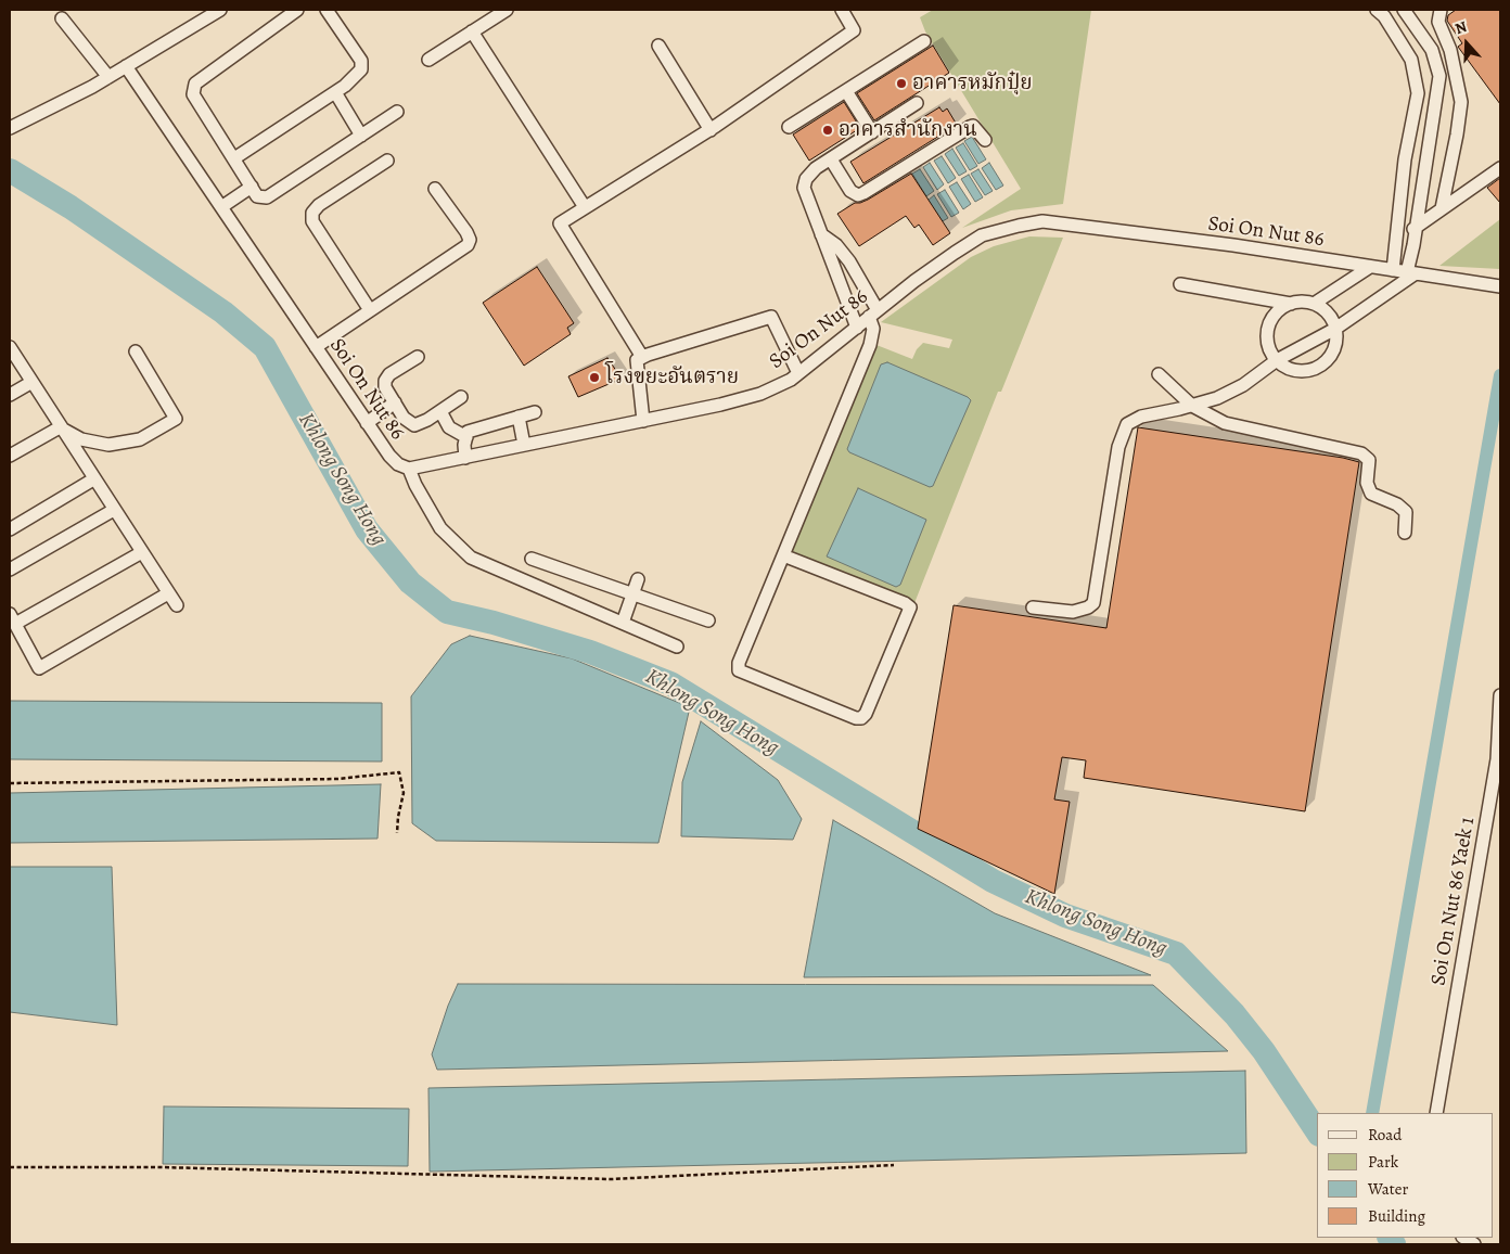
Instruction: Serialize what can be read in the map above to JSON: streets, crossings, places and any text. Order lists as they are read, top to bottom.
{
  "streets": {
    "street": ["Soi On Nut 86", "Soi On Nut 86 Yaek 1"]
  },
  "water": ["Khlong Song Hong"],
  "places": ["อาคารหมักปุ๋ย", "อาคารสำนักงาน", "โรงขยะอันตราย"],
  "legend": [
    "Road",
    "Park",
    "Water",
    "Building"
  ],
  "north": "top"
}
